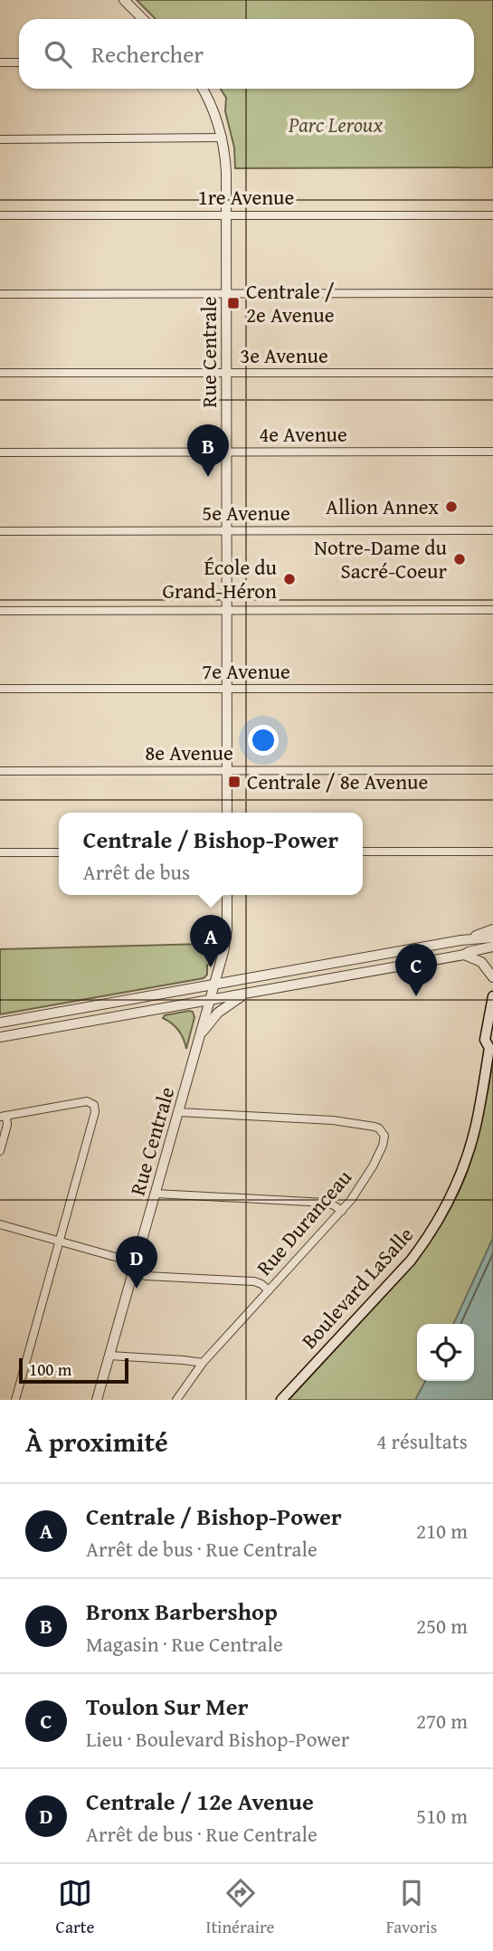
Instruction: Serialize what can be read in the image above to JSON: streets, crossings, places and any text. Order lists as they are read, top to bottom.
{
  "streets": {
    "main road": ["Boulevard LaSalle"],
    "street": [
      "1re Avenue",
      "Rue Centrale",
      "3e Avenue",
      "4e Avenue",
      "5e Avenue",
      "7e Avenue",
      "8e Avenue",
      "Rue Duranceau"
    ]
  },
  "crossings": [
    ["1re Avenue", "Rue Centrale"],
    ["Rue Centrale", "3e Avenue"],
    ["Rue Centrale", "4e Avenue"],
    ["Rue Centrale", "5e Avenue"],
    ["Rue Centrale", "7e Avenue"],
    ["Rue Centrale", "8e Avenue"],
    ["Rue Centrale", "Rue Duranceau"]
  ],
  "parks": ["Parc Leroux"],
  "places": {
    "transit": ["Centrale / 2e Avenue", "Centrale / 8e Avenue"],
    "other": ["Allion Annex", "Notre-Dame du Sacré-Coeur", "École du Grand-Héron"]
  },
  "scale_bar": "100 m",
  "page": {
    "search": "Rechercher",
    "pins": [
      "B",
      "A",
      "C",
      "D"
    ],
    "popup": ["Centrale / Bishop-Power", "Arrêt de bus"],
    "scale": "100 m",
    "heading": ["À proximité", "4 résultats"],
    "list": [
      {
        "mark": "A",
        "name": "Centrale / Bishop-Power",
        "note": "Arrêt de bus · Rue Centrale",
        "value": "210 m"
      },
      {
        "mark": "B",
        "name": "Bronx Barbershop",
        "note": "Magasin · Rue Centrale",
        "value": "250 m"
      },
      {
        "mark": "C",
        "name": "Toulon Sur Mer",
        "note": "Lieu · Boulevard Bishop-Power",
        "value": "270 m"
      },
      {
        "mark": "D",
        "name": "Centrale / 12e Avenue",
        "note": "Arrêt de bus · Rue Centrale",
        "value": "510 m"
      }
    ],
    "nav": ["Carte", "Itinéraire", "Favoris"]
  }
}
